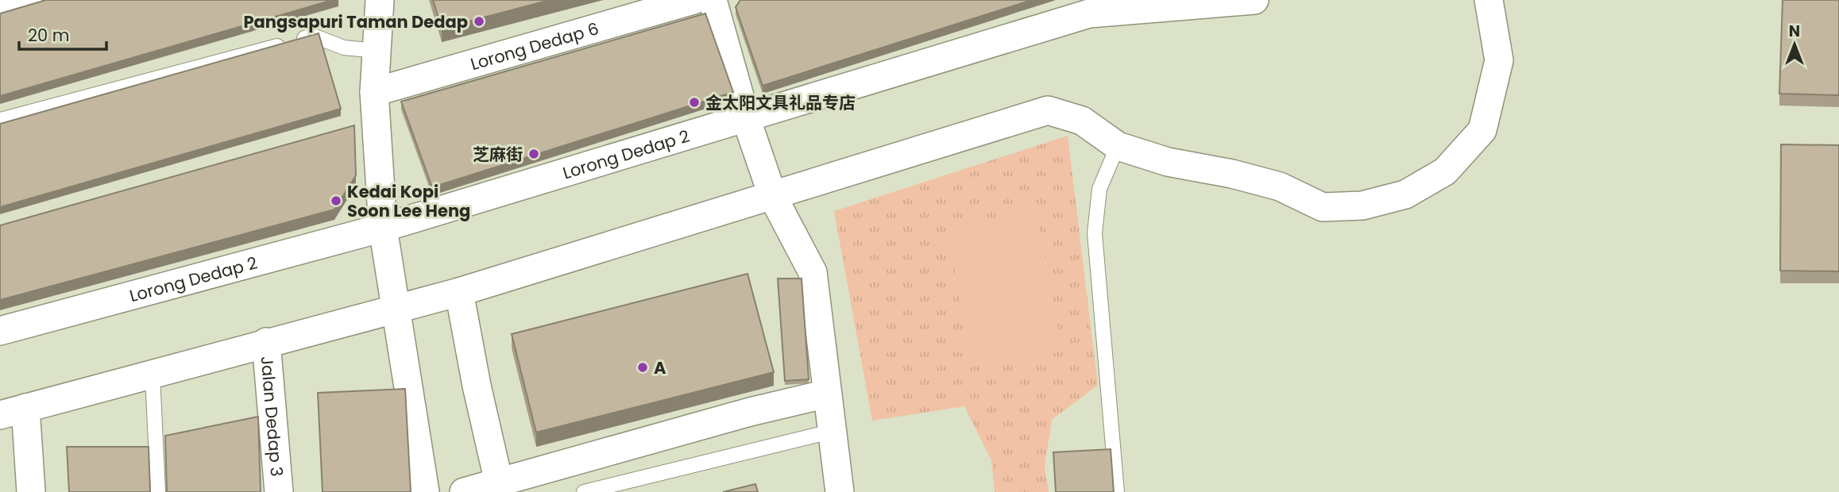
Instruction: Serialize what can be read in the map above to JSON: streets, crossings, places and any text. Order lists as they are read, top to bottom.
{
  "streets": {
    "street": ["Lorong Dedap 6", "Lorong Dedap 2", "Jalan Dedap 3"]
  },
  "places": [
    "Pangsapuri Taman Dedap",
    "金太阳文具礼品专店",
    "芝麻街",
    "Kedai Kopi Soon Lee Heng",
    "A"
  ],
  "scale_bar": "20 m",
  "north": "top"
}
